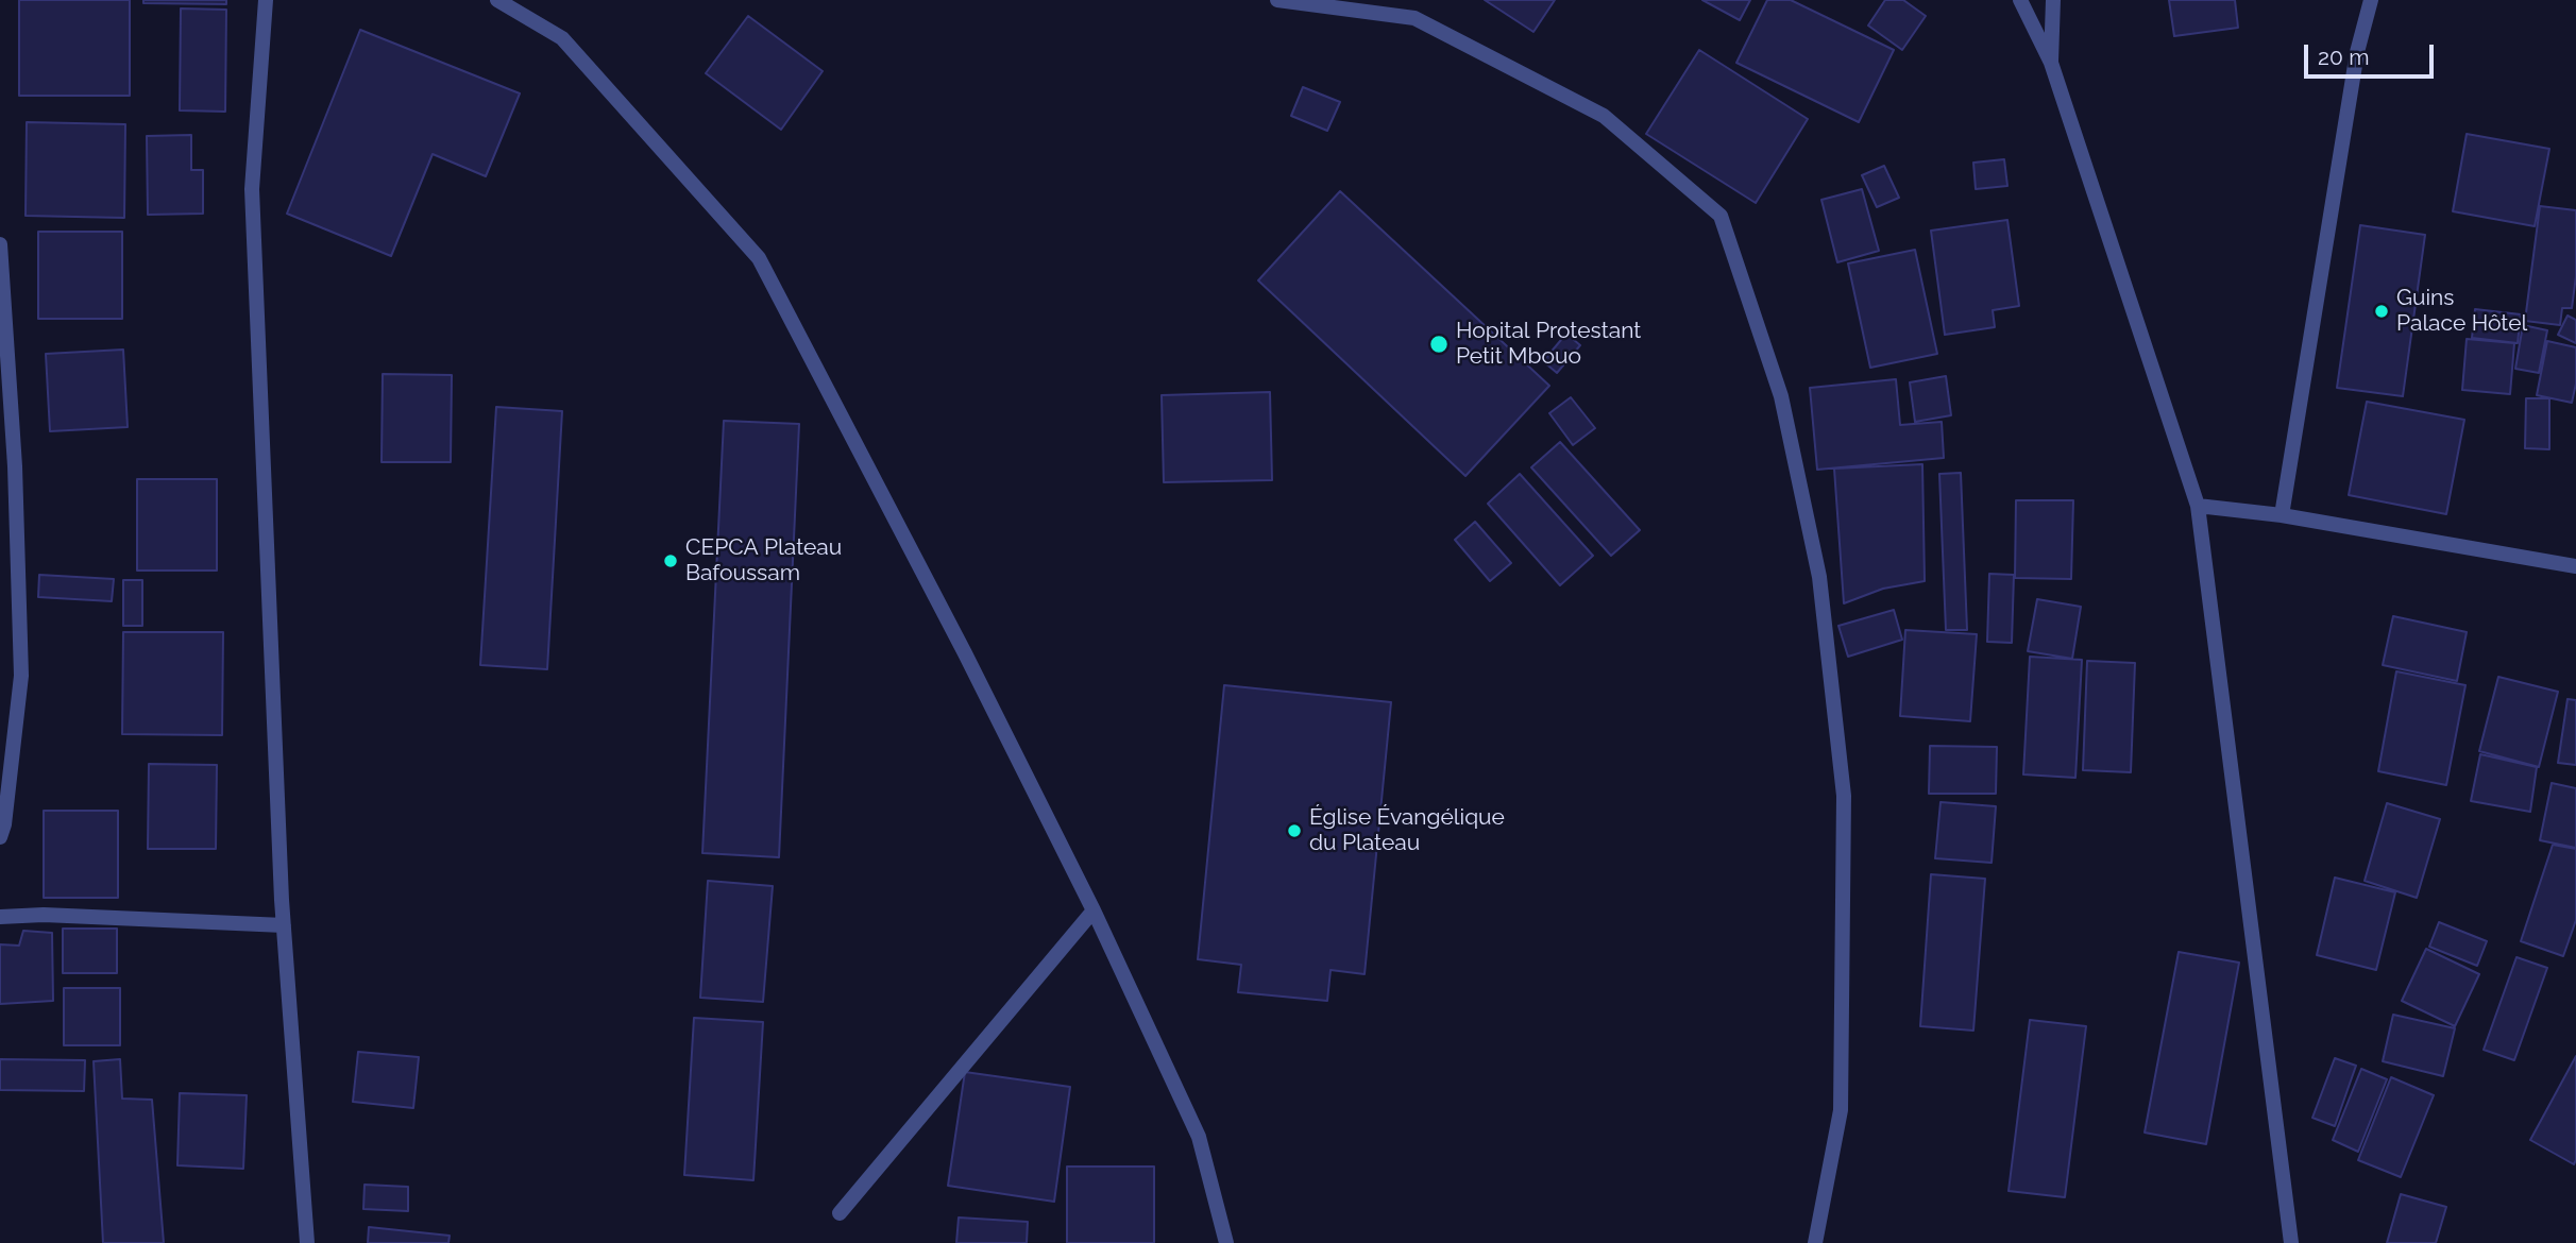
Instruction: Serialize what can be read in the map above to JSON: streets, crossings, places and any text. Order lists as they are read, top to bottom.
{
  "places": [
    "Guins Palace Hôtel",
    "Hopital Protestant Petit Mbouo",
    "CEPCA Plateau Bafoussam",
    "Église Évangélique du Plateau"
  ],
  "scale_bar": "20 m"
}
